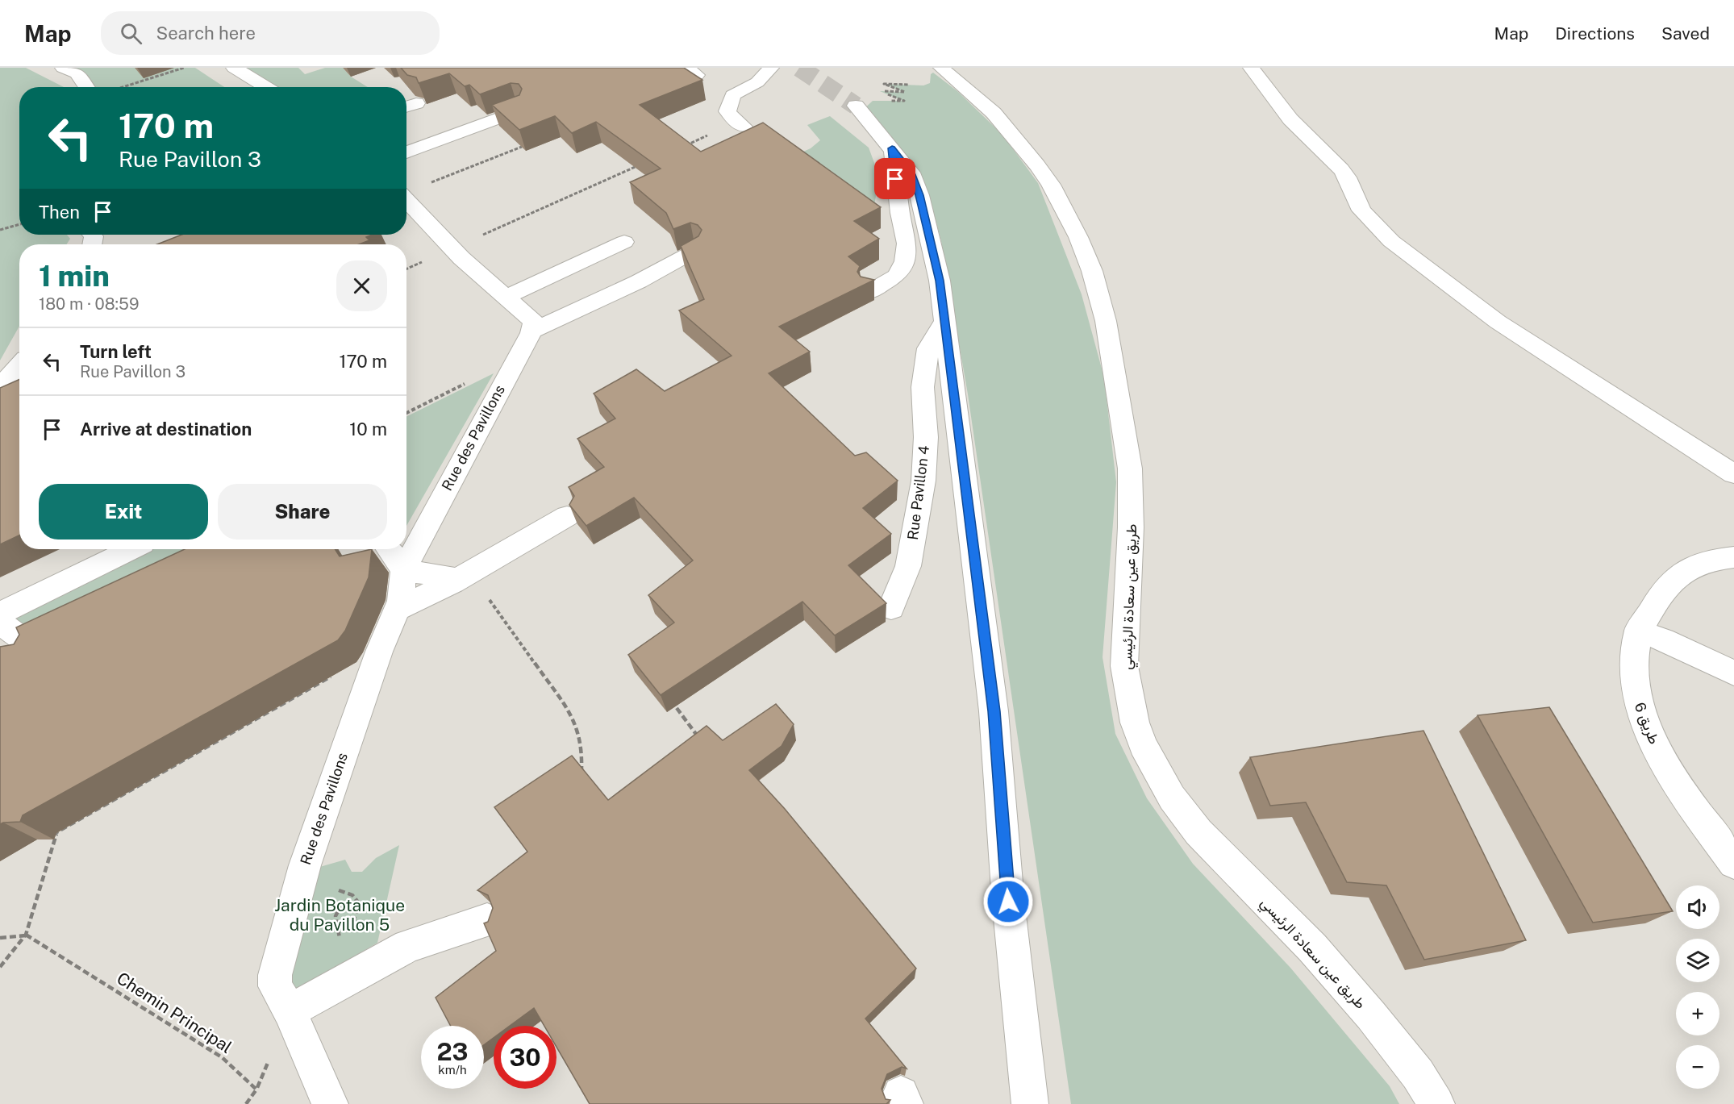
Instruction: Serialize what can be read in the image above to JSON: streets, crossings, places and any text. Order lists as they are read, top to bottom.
{
  "streets": {
    "street": [
      "Rue des Pavillons",
      "Rue Pavillon 4",
      "طريق عين سعادة الرئيسي",
      "طريق 6"
    ],
    "path": ["Chemin Principal"]
  },
  "parks": ["Jardin Botanique du Pavillon 5"],
  "page": {
    "header": "Map",
    "search": "Search here",
    "nav": ["Map", "Directions", "Saved"],
    "turn": ["170 m", "Rue Pavillon 3"],
    "then": "Then",
    "heading": ["1 min", "180 m · 08:59"],
    "list": [
      {
        "name": "Turn left",
        "note": "Rue Pavillon 3",
        "value": "170 m"
      },
      {
        "name": "Arrive at destination",
        "value": "10 m"
      }
    ],
    "buttons": ["Exit", "Share"],
    "map_buttons": ["+", "−"],
    "speed": "23 km/h",
    "limit": "30"
  }
}
